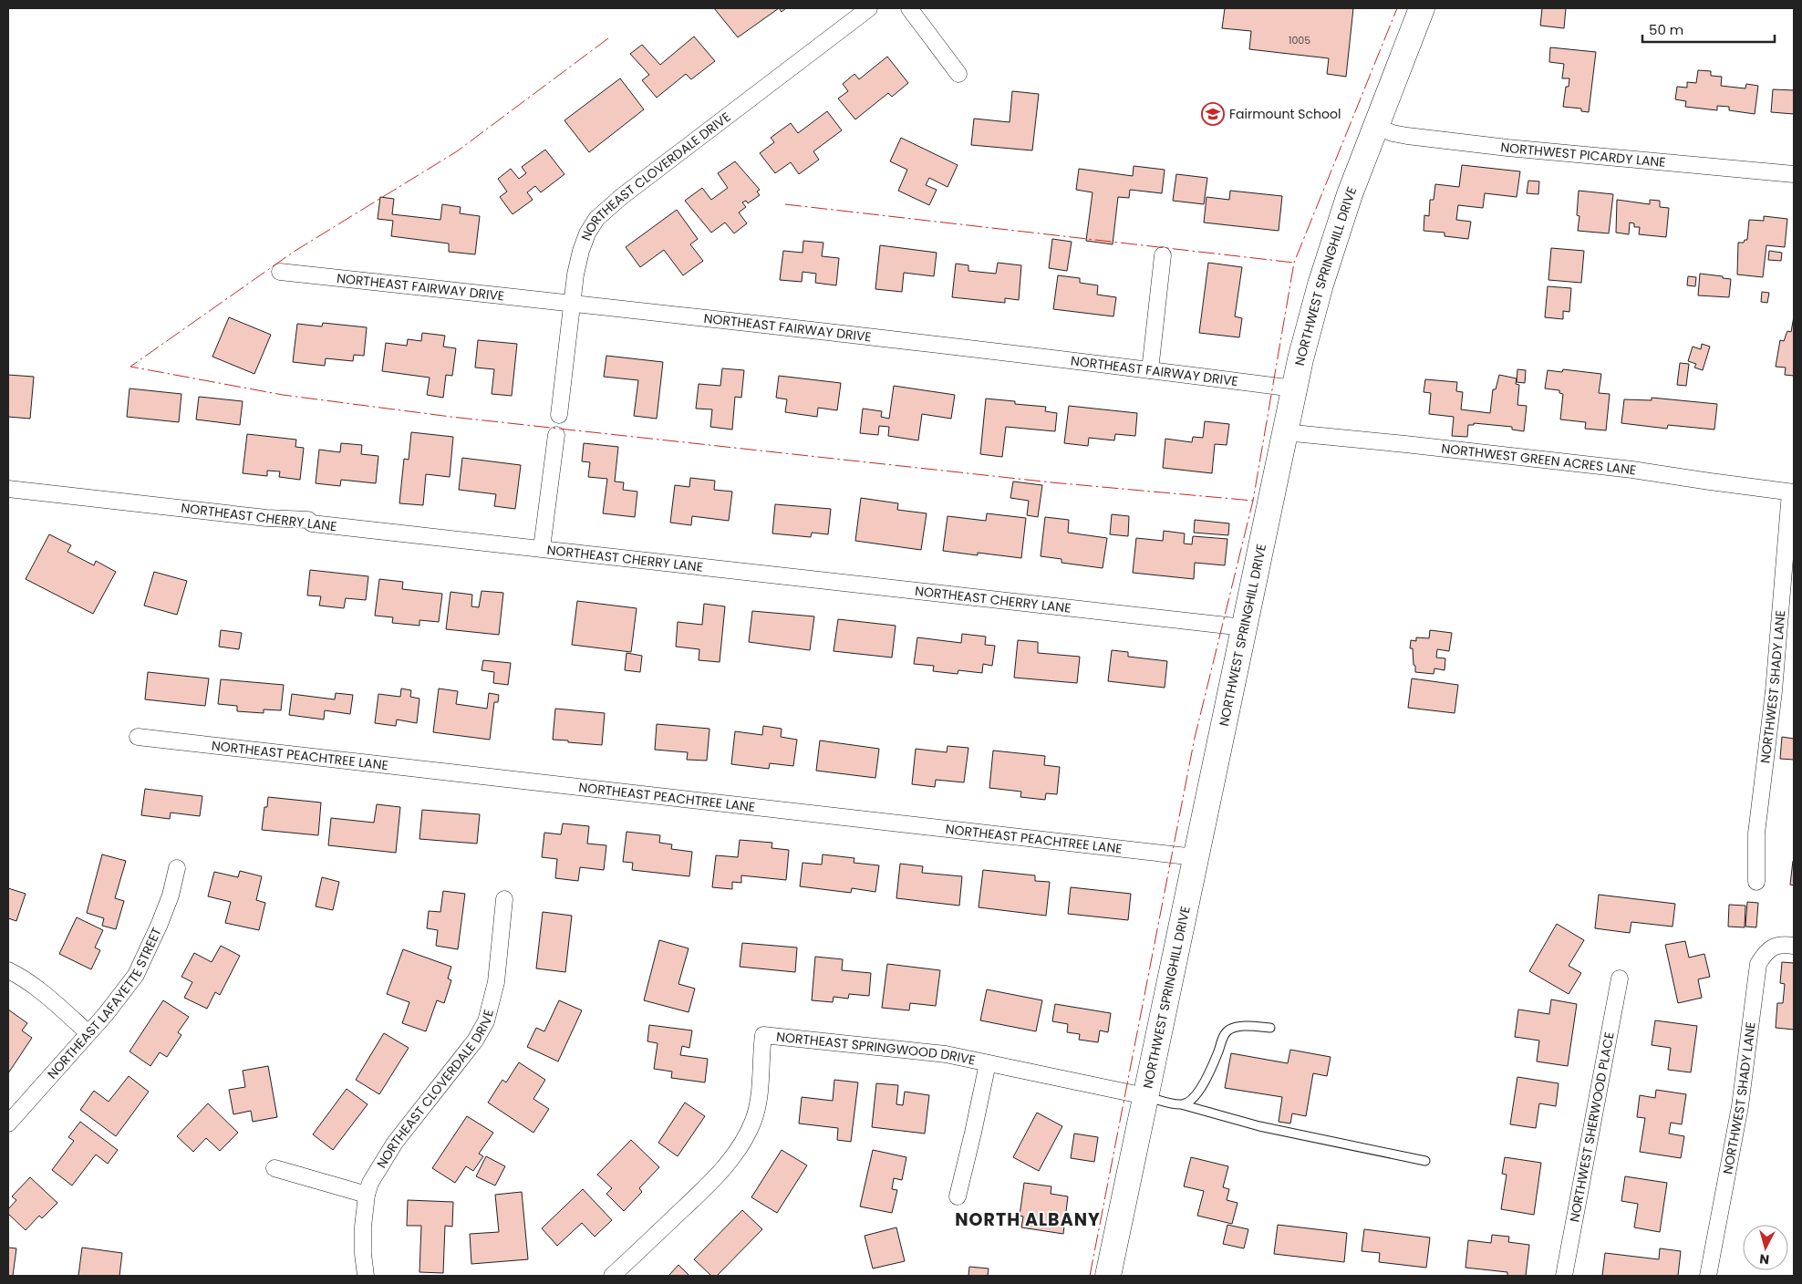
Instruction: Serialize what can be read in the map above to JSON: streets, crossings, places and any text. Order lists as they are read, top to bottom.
{
  "streets": {
    "main road": ["NORTHWEST SPRINGHILL DRIVE"],
    "street": [
      "NORTHWEST PICARDY LANE",
      "NORTHEAST CLOVERDALE DRIVE",
      "NORTHEAST FAIRWAY DRIVE",
      "NORTHWEST GREEN ACRES LANE",
      "NORTHEAST CHERRY LANE",
      "NORTHWEST SHADY LANE",
      "NORTHEAST PEACHTREE LANE",
      "NORTHEAST LAFAYETTE STREET",
      "NORTHEAST SPRINGWOOD DRIVE",
      "NORTHWEST SHERWOOD PLACE"
    ]
  },
  "crossings": [
    ["NORTHWEST PICARDY LANE", "NORTHWEST SPRINGHILL DRIVE"],
    ["NORTHEAST CLOVERDALE DRIVE", "NORTHEAST FAIRWAY DRIVE"],
    ["NORTHWEST SPRINGHILL DRIVE", "NORTHEAST FAIRWAY DRIVE"],
    ["NORTHWEST SPRINGHILL DRIVE", "NORTHWEST GREEN ACRES LANE"],
    ["NORTHWEST SPRINGHILL DRIVE", "NORTHEAST CHERRY LANE"],
    ["NORTHWEST SPRINGHILL DRIVE", "NORTHEAST PEACHTREE LANE"],
    ["NORTHWEST SPRINGHILL DRIVE", "NORTHEAST SPRINGWOOD DRIVE"],
    ["NORTHWEST GREEN ACRES LANE", "NORTHWEST SHADY LANE"]
  ],
  "districts": ["NORTH ALBANY"],
  "places": {
    "school or university": ["Fairmount School"]
  },
  "house_numbers": ["1005"],
  "scale_bar": "50 m",
  "north": "bottom"
}
